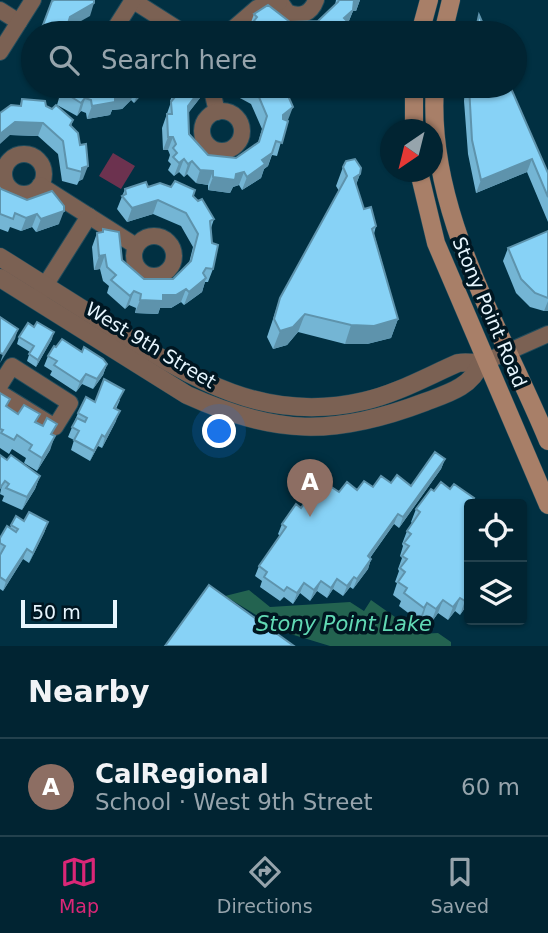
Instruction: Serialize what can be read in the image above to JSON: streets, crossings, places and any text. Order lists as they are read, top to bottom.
{
  "streets": {
    "main road": ["Stony Point Road"],
    "street": ["West 9th Street"]
  },
  "crossings": [
    ["Stony Point Road", "West 9th Street"]
  ],
  "water": ["Stony Point Lake"],
  "scale_bar": "50 m",
  "north": "bottom left",
  "page": {
    "search": "Search here",
    "pins": "A",
    "scale": "50 m",
    "heading": "Nearby",
    "list": [
      {
        "mark": "A",
        "name": "CalRegional",
        "note": "School · West 9th Street",
        "value": "60 m"
      }
    ],
    "nav": ["Map", "Directions", "Saved"]
  }
}
